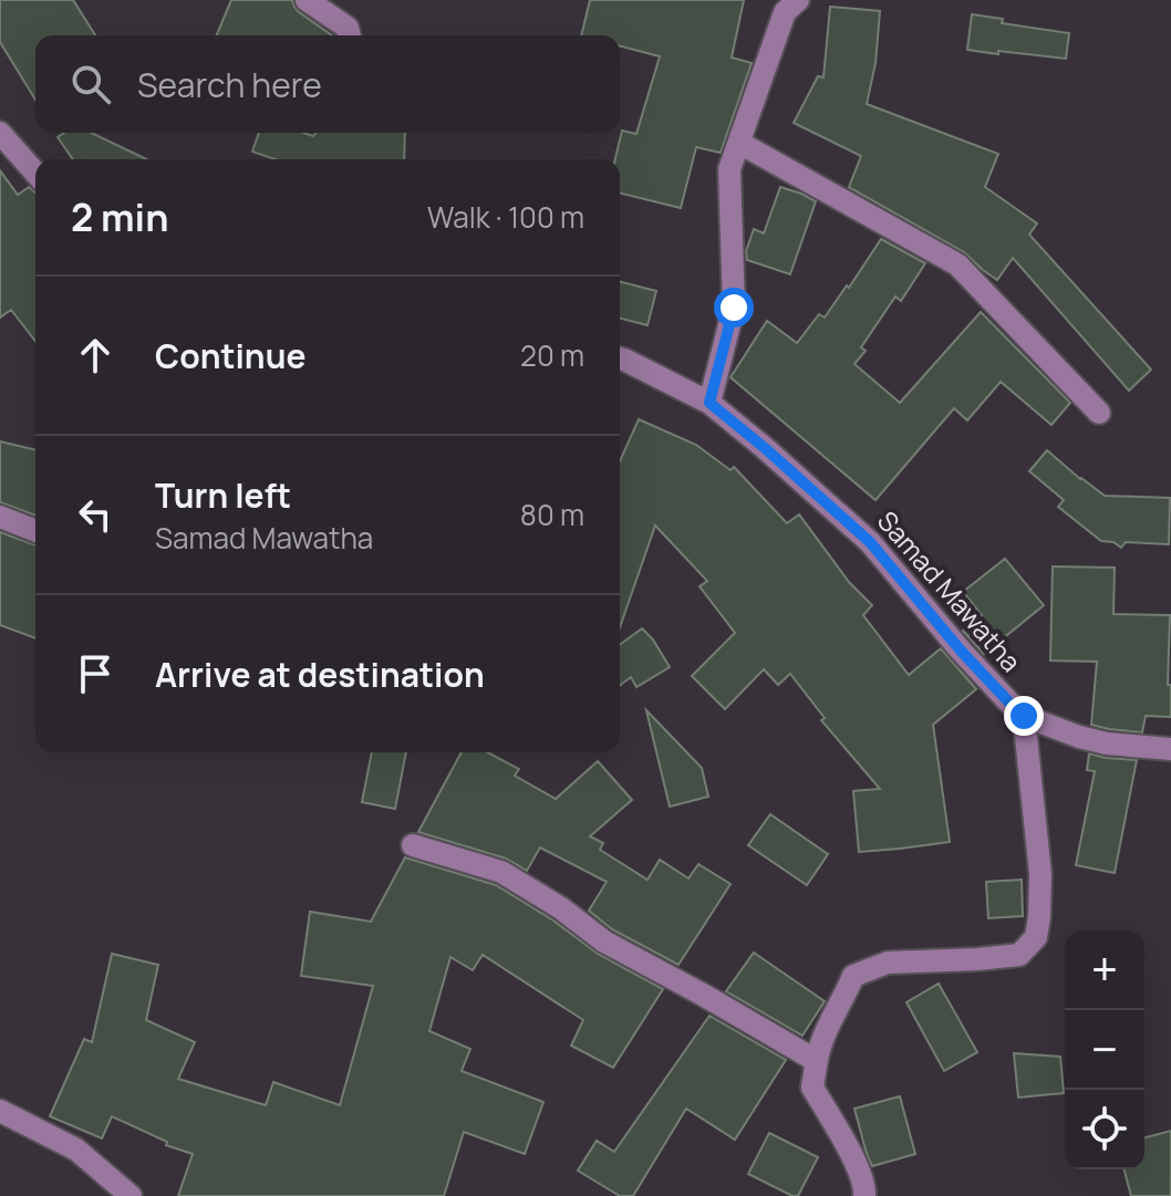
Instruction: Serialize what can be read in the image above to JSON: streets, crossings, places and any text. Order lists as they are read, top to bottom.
{
  "streets": {
    "street": ["Samad Mawatha"]
  },
  "page": {
    "search": "Search here",
    "heading": ["2 min", "Walk · 100 m"],
    "list": [
      ["Continue", "20 m"],
      ["Turn left", "Samad Mawatha", "80 m"],
      "Arrive at destination"
    ],
    "map_buttons": ["+", "−"]
  }
}
